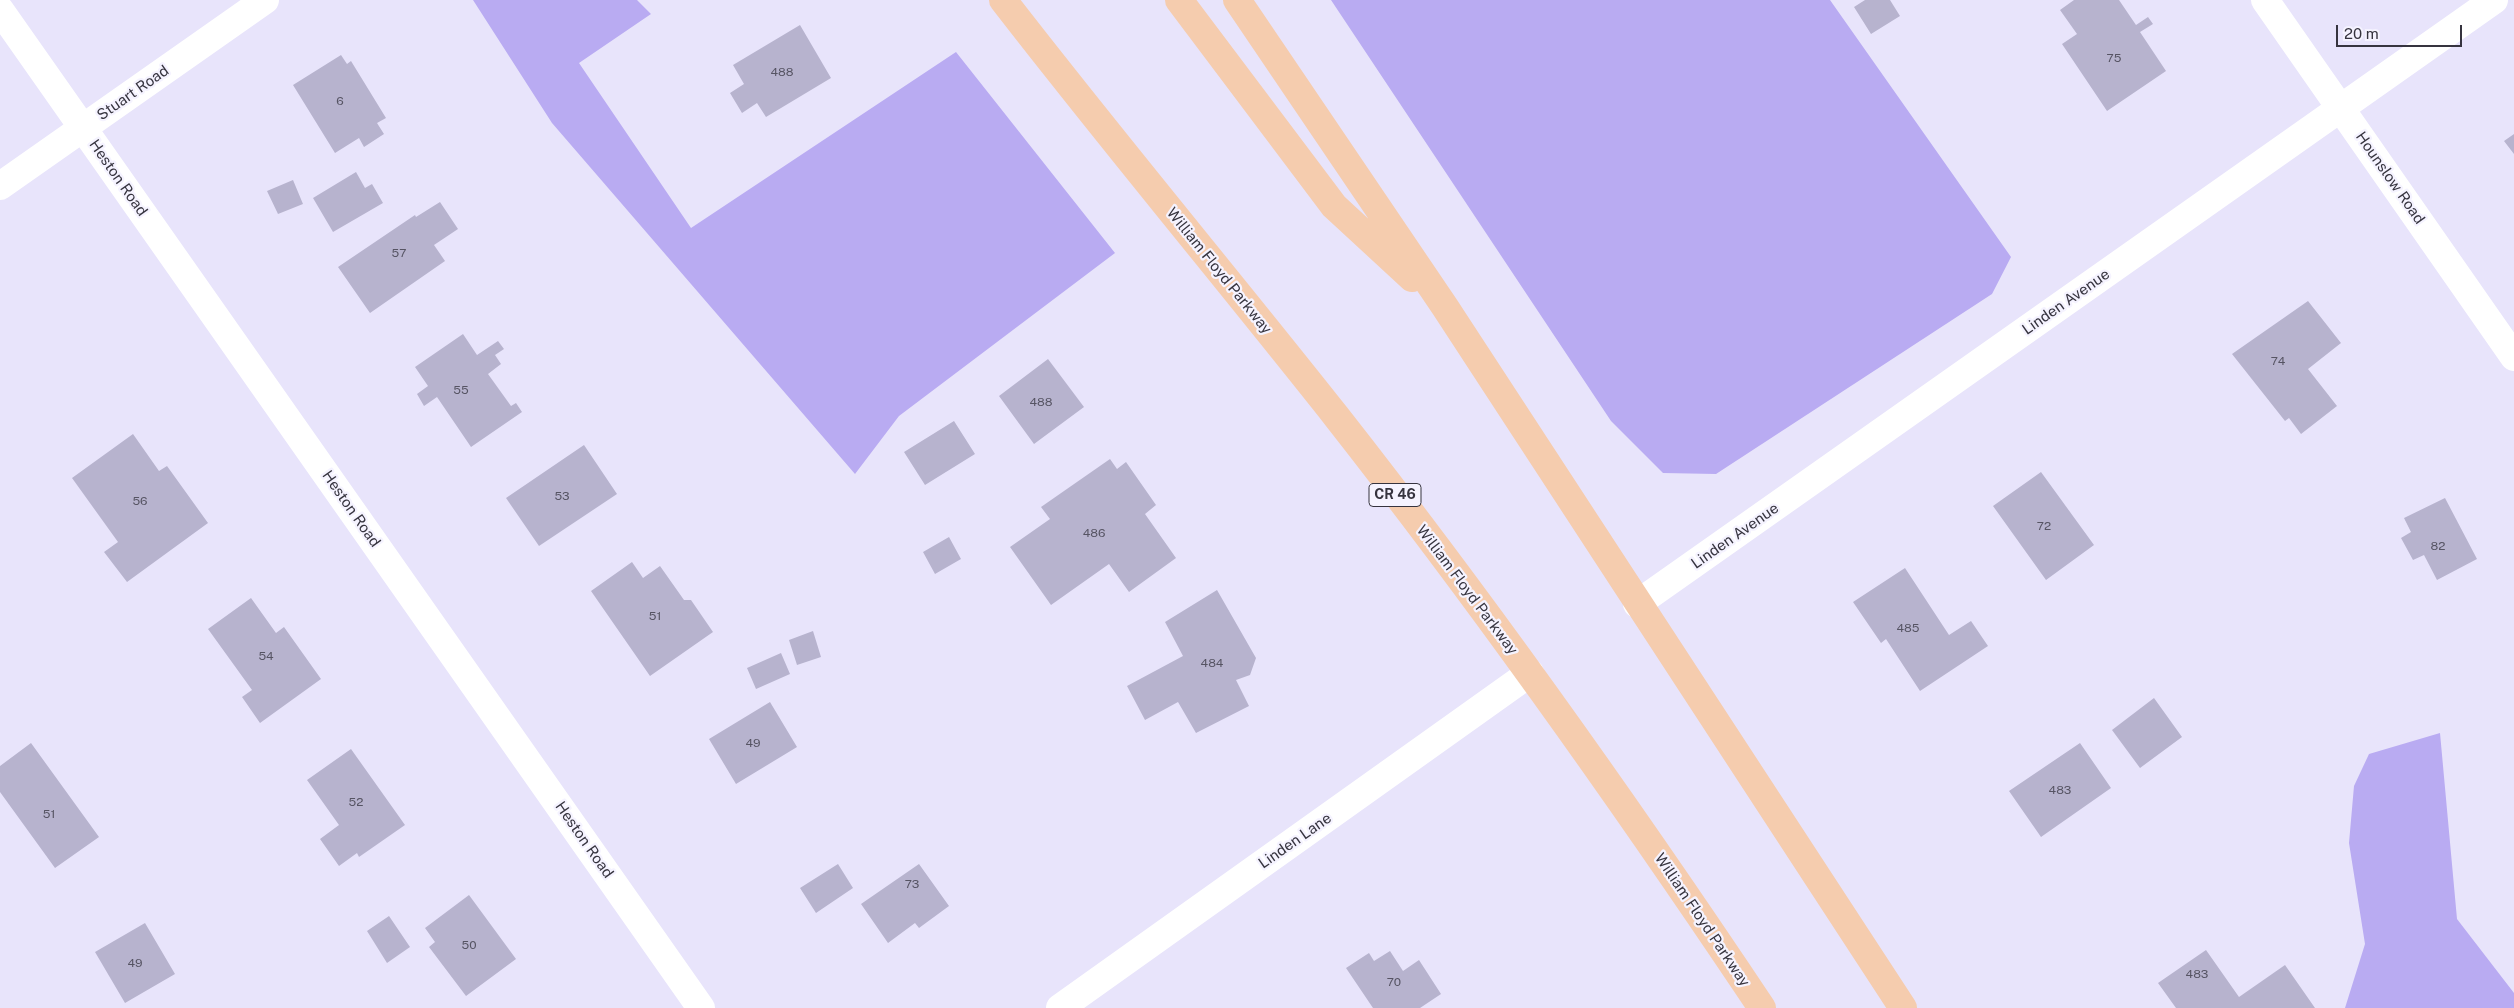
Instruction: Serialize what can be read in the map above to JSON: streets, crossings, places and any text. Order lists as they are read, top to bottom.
{
  "streets": {
    "highway": ["William Floyd Parkway", "CR 46"],
    "street": [
      "Stuart Road",
      "Heston Road",
      "Hounslow Road",
      "Linden Avenue",
      "Linden Lane"
    ]
  },
  "crossings": [
    ["Stuart Road", "Heston Road"],
    ["Hounslow Road", "Linden Avenue"],
    ["William Floyd Parkway", "Linden Lane"]
  ],
  "house_numbers": [
    "75",
    "488",
    "6",
    "57",
    "74",
    "55",
    "488",
    "53",
    "56",
    "72",
    "486",
    "82",
    "51",
    "485",
    "54",
    "484",
    "49",
    "483",
    "52",
    "51",
    "73",
    "50",
    "49",
    "483",
    "70"
  ],
  "scale_bar": "20 m"
}
